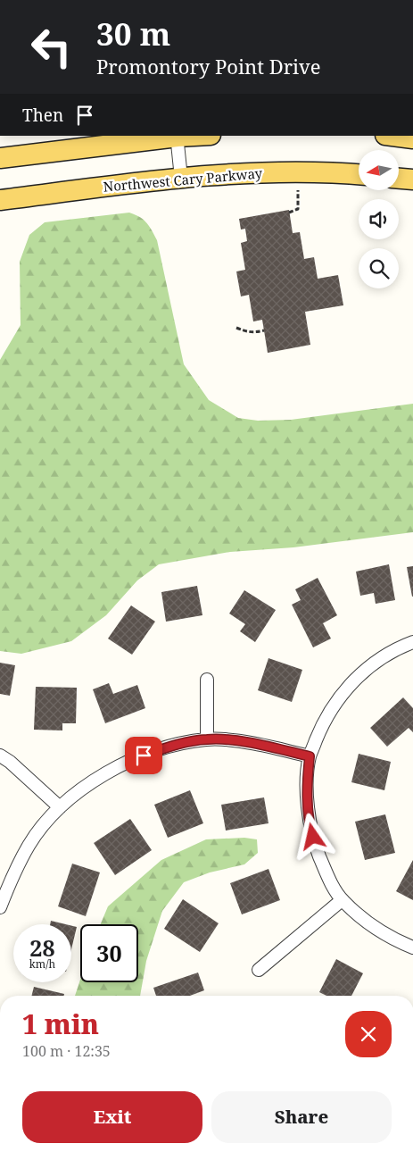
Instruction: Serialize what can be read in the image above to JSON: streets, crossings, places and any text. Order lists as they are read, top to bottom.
{
  "streets": {
    "main road": ["Northwest Cary Parkway"]
  },
  "north": "left",
  "page": {
    "turn": ["30 m", "Promontory Point Drive"],
    "then": "Then",
    "speed": "28 km/h",
    "limit": "30",
    "heading": ["1 min", "100 m · 12:35"],
    "buttons": ["Exit", "Share"]
  }
}
